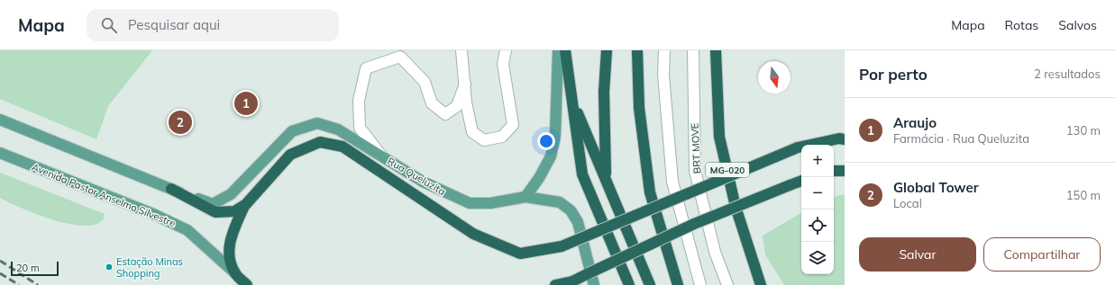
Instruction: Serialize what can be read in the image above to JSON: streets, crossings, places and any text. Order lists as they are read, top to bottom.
{
  "streets": {
    "highway": ["MG-020"],
    "main road": ["Rua Queluzita", "Avenida Pastor Anselmo Silvestre"],
    "lane": ["BRT MOVE"]
  },
  "places": ["Estação Minas Shopping"],
  "scale_bar": "20 m",
  "north": "bottom",
  "page": {
    "header": "Mapa",
    "search": "Pesquisar aqui",
    "nav": ["Mapa", "Rotas", "Salvos"],
    "heading": ["Por perto", "2 resultados"],
    "pins": ["1", "2"],
    "list": [
      {
        "mark": "1",
        "name": "Araujo",
        "note": "Farmácia · Rua Queluzita",
        "value": "130 m"
      },
      {
        "mark": "2",
        "name": "Global Tower",
        "note": "Local",
        "value": "150 m"
      }
    ],
    "map_buttons": ["+", "−"],
    "buttons": ["Salvar", "Compartilhar"],
    "scale": "20 m"
  }
}
